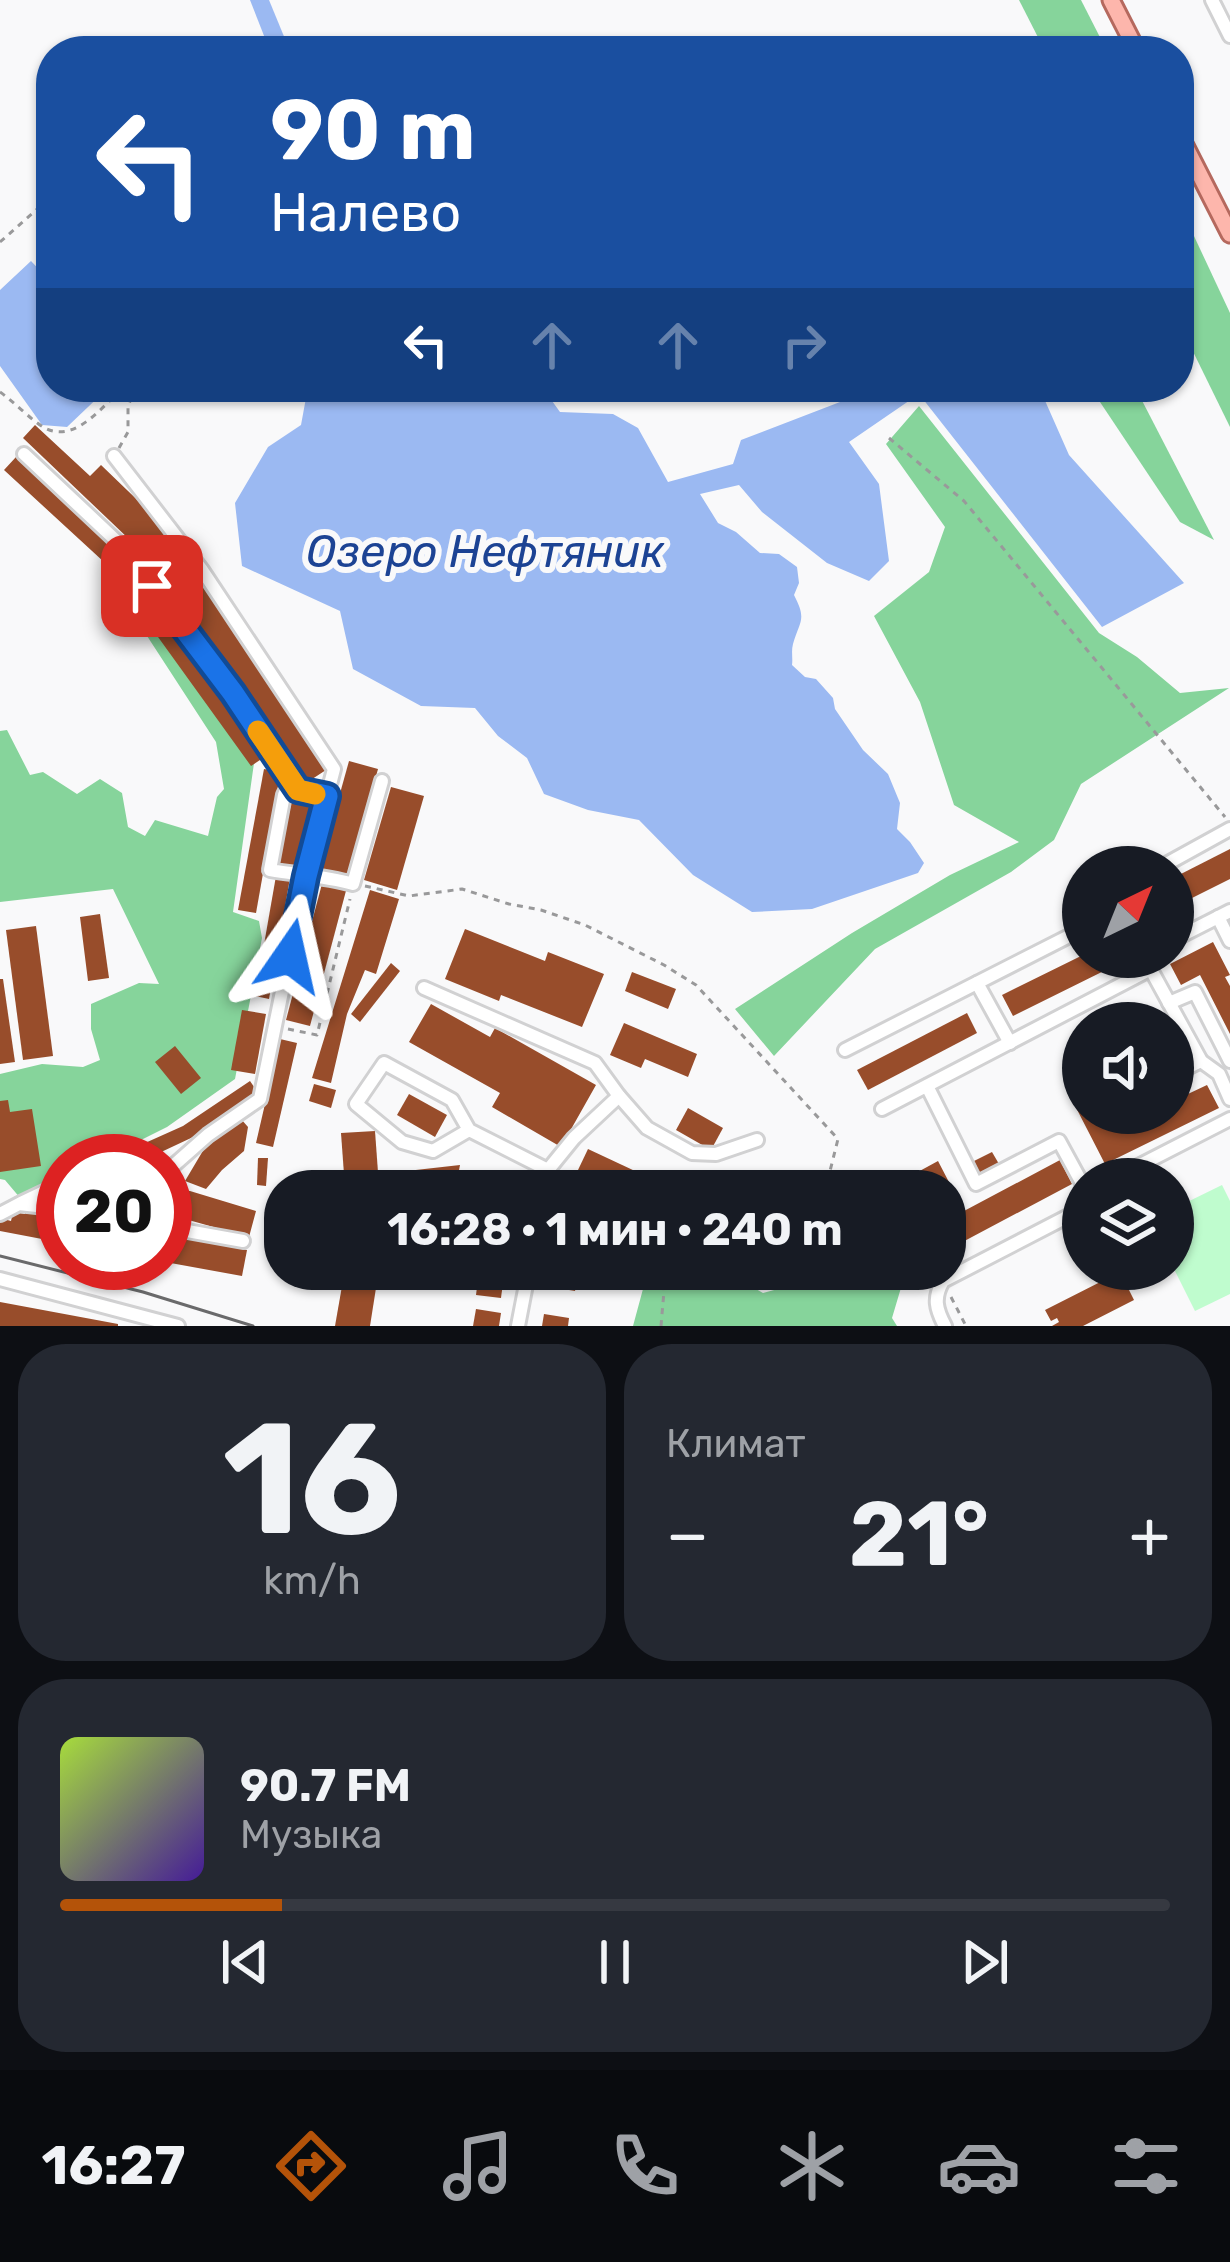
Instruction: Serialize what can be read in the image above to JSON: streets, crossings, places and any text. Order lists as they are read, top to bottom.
{
  "water": ["Озеро Нефтяник"],
  "north": "top right",
  "page": {
    "turn": ["90 m", "Налево"],
    "limit": "20",
    "trip": "16:28 · 1 мин · 240 m",
    "tile": [
      ["16", "km/h"],
      "Климат"
    ],
    "heat": ["−", "21°", "+"],
    "song": ["90.7 FM", "Музыка"],
    "tabs": "16:27"
  }
}
